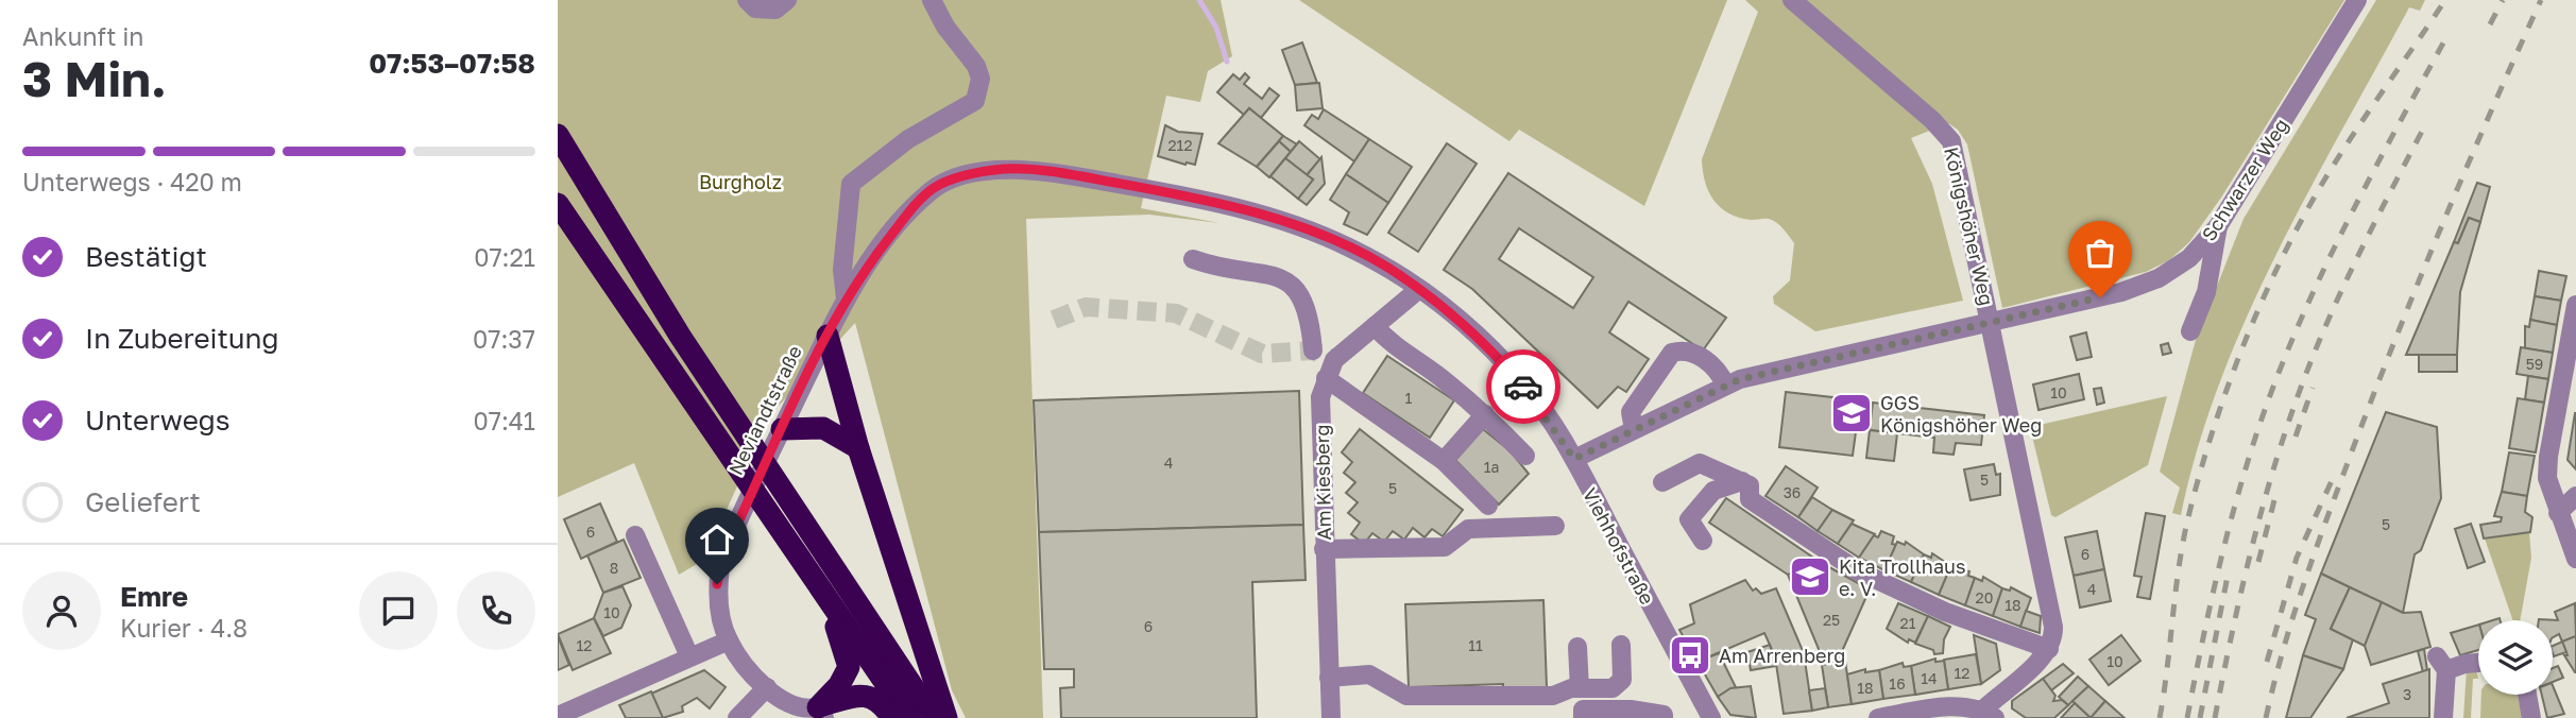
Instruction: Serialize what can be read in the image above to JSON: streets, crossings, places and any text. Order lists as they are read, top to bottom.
{
  "streets": {
    "street": [
      "Schwarzer Weg",
      "Königshöher Weg",
      "Neviandtstraße",
      "Am Kiesberg",
      "Viehhofstraße"
    ]
  },
  "crossings": [
    ["Schwarzer Weg", "Königshöher Weg"],
    ["Schwarzer Weg", "Viehhofstraße"],
    ["Neviandtstraße", "Viehhofstraße"],
    ["Am Kiesberg", "Viehhofstraße"]
  ],
  "parks": ["Burgholz"],
  "places": {
    "school or university": ["GGS Königshöher Weg", "Kita Trollhaus e. V."],
    "bus stop": ["Am Arrenberg"]
  },
  "house_numbers": [
    "212",
    "59",
    "10",
    "1",
    "4",
    "1a",
    "5",
    "5",
    "36",
    "5",
    "6",
    "6",
    "8",
    "4",
    "20",
    "18",
    "10",
    "25",
    "21",
    "6",
    "12",
    "11",
    "10",
    "12",
    "14",
    "16",
    "18",
    "3"
  ],
  "page": {
    "heading": ["3 Min.", "Ankunft in", "07:53–07:58"],
    "panel": ["Emre", "Kurier · 4.8"],
    "bar": "Unterwegs · 420 m",
    "list": [
      ["Bestätigt", "07:21"],
      ["In Zubereitung", "07:37"],
      ["Unterwegs", "07:41"],
      "Geliefert"
    ]
  }
}
